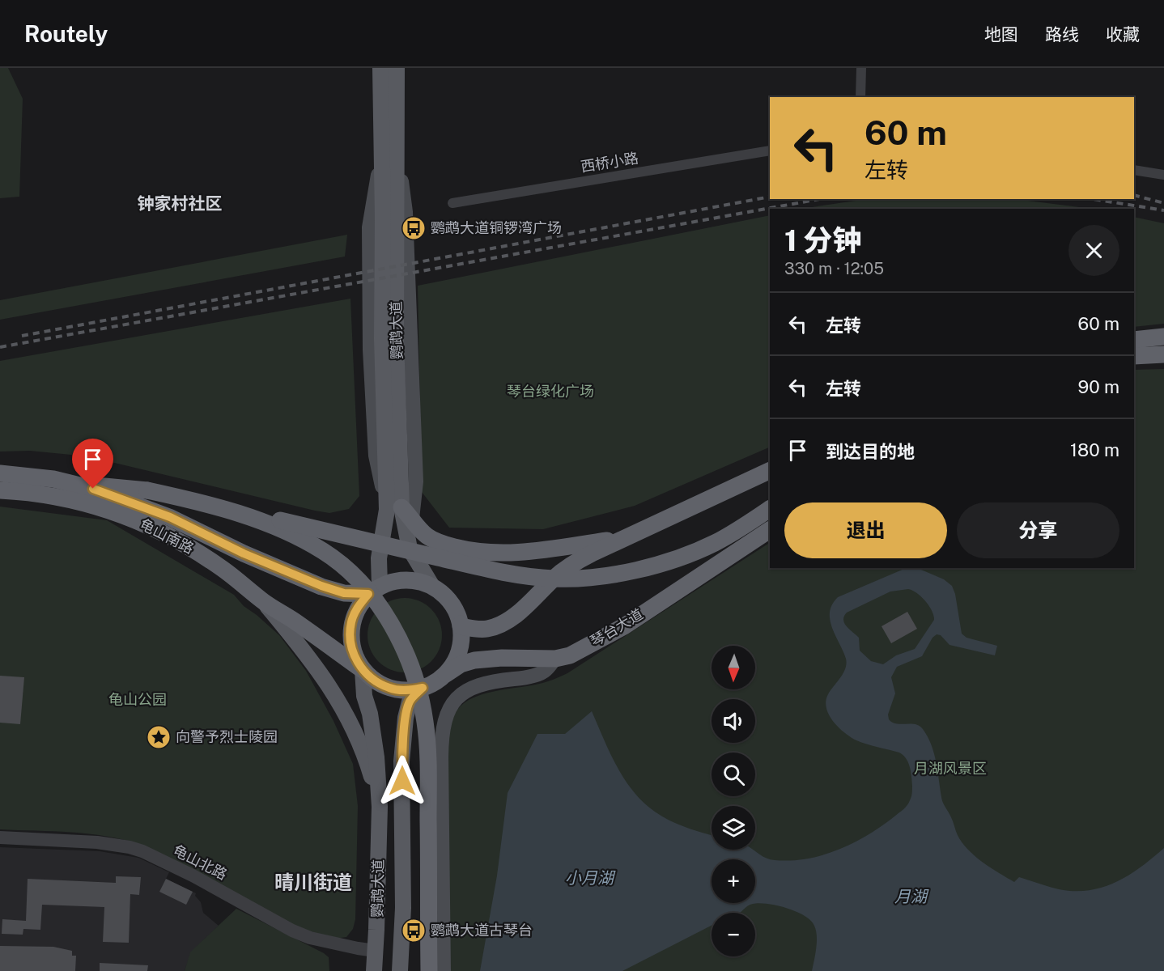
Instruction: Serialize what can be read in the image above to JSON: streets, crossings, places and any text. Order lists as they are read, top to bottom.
{
  "streets": {
    "highway": ["龟山南路", "琴台大道"],
    "main road": ["鹦鹉大道"],
    "street": ["西桥小路", "龟山北路"]
  },
  "crossings": [
    ["鹦鹉大道", "龟山南路"],
    ["鹦鹉大道", "琴台大道"],
    ["鹦鹉大道", "龟山北路"],
    ["龟山南路", "琴台大道"]
  ],
  "districts": ["钟家村社区", "晴川街道"],
  "water": ["小月湖", "月湖"],
  "parks": ["琴台绿化广场", "龟山公园", "月湖风景区"],
  "places": {
    "bus stop": ["鹦鹉大道铜锣湾广场", "鹦鹉大道古琴台"],
    "place": ["向警予烈士陵园"]
  },
  "north": "bottom",
  "page": {
    "header": "Routely",
    "nav": ["地图", "路线", "收藏"],
    "turn": ["60 m", "左转"],
    "heading": ["1 分钟", "330 m · 12:05"],
    "list": [
      {
        "name": "左转",
        "value": "60 m"
      },
      {
        "name": "左转",
        "value": "90 m"
      },
      {
        "name": "到达目的地",
        "value": "180 m"
      }
    ],
    "buttons": ["退出", "分享"],
    "map_buttons": ["+", "−"]
  }
}
